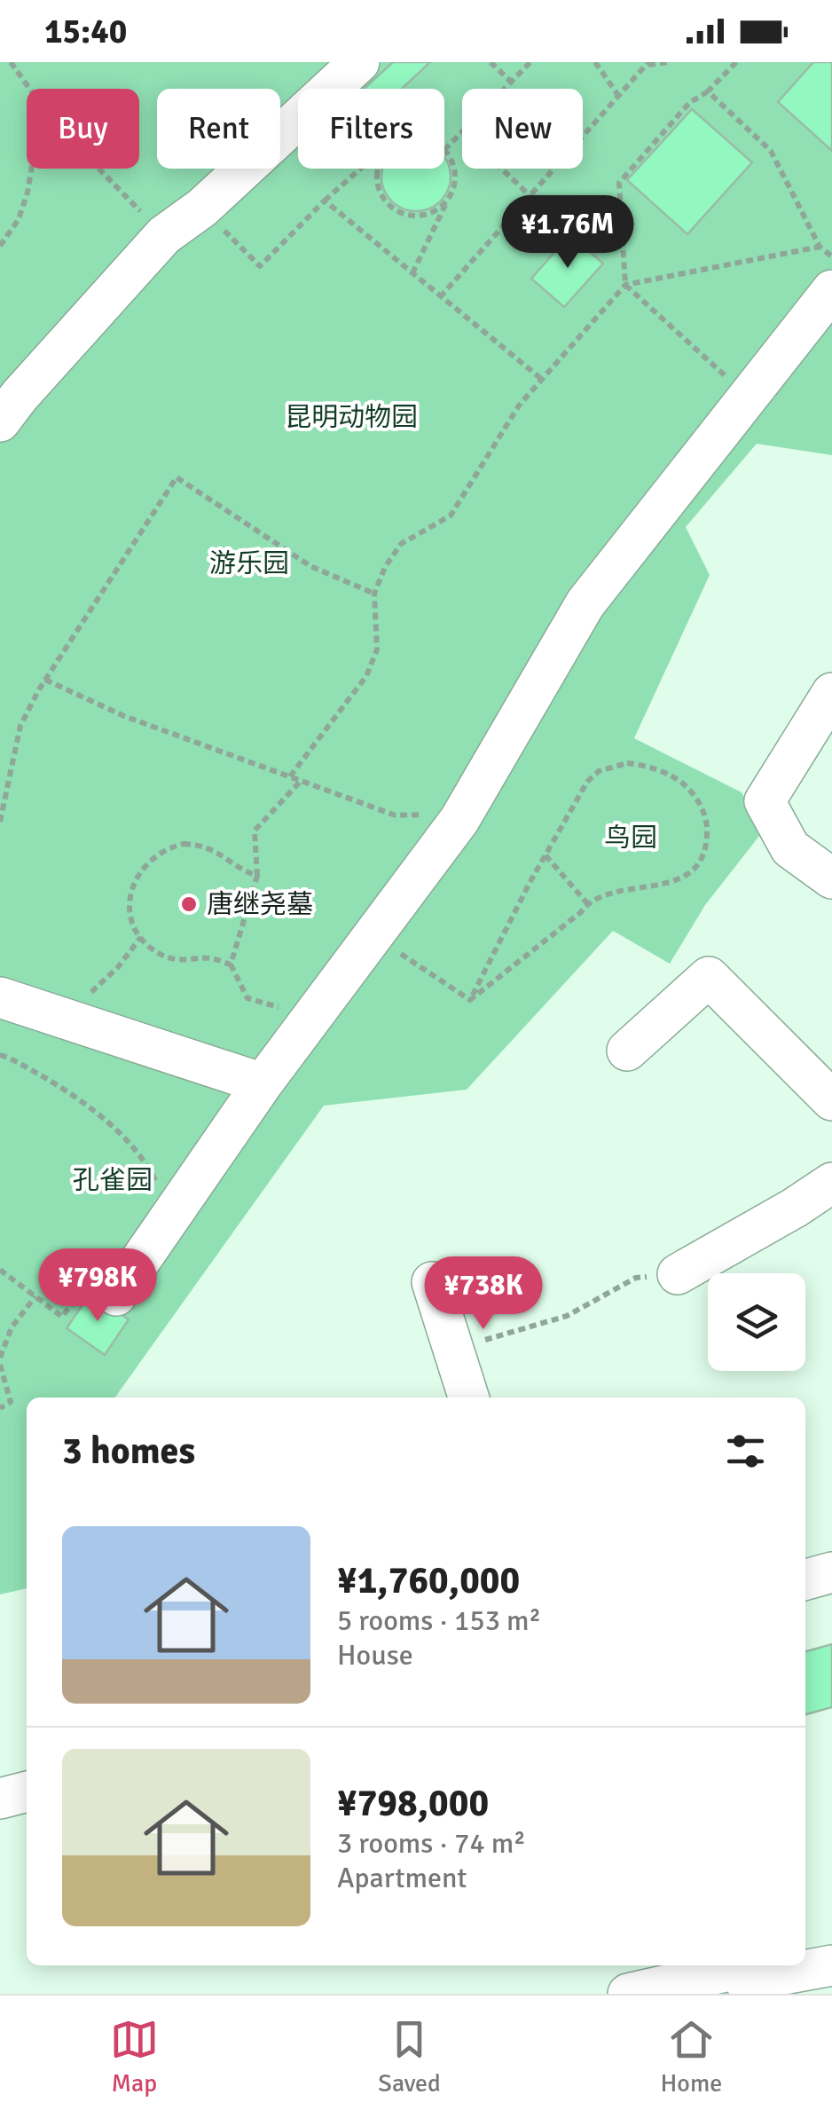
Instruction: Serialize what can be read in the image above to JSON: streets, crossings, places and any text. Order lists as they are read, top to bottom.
{
  "parks": [
    "昆明动物园",
    "游乐园",
    "鸟园",
    "孔雀园"
  ],
  "places": ["唐继尧墓"],
  "page": {
    "status": "15:40",
    "chip": [
      "Buy",
      "Rent",
      "Filters",
      "New"
    ],
    "price": ["¥1.76M", "¥798K", "¥738K"],
    "heading": "3 homes",
    "list": [
      {
        "name": "¥1,760,000",
        "note": "5 rooms · 153 m² · House"
      },
      {
        "name": "¥798,000",
        "note": "3 rooms · 74 m² · Apartment"
      }
    ],
    "tabs": ["Map", "Saved", "Home"]
  }
}
